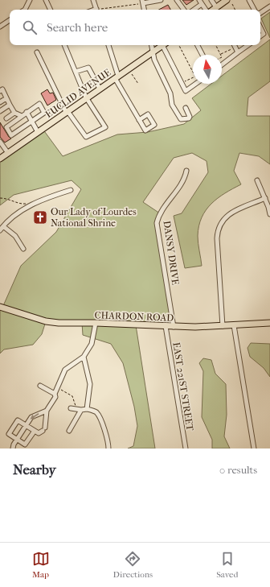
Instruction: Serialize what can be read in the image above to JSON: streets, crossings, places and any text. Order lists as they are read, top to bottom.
{
  "streets": {
    "main road": ["EUCLID AVENUE", "CHARDON ROAD"],
    "street": ["DANSY DRIVE", "EAST 221ST STREET"]
  },
  "crossings": [
    ["DANSY DRIVE", "CHARDON ROAD"],
    ["CHARDON ROAD", "EAST 221ST STREET"]
  ],
  "places": {
    "church": ["Our Lady of Lourdes National Shrine"]
  },
  "north": "top",
  "page": {
    "search": "Search here",
    "heading": ["Nearby", "0 results"],
    "nav": ["Map", "Directions", "Saved"]
  }
}
